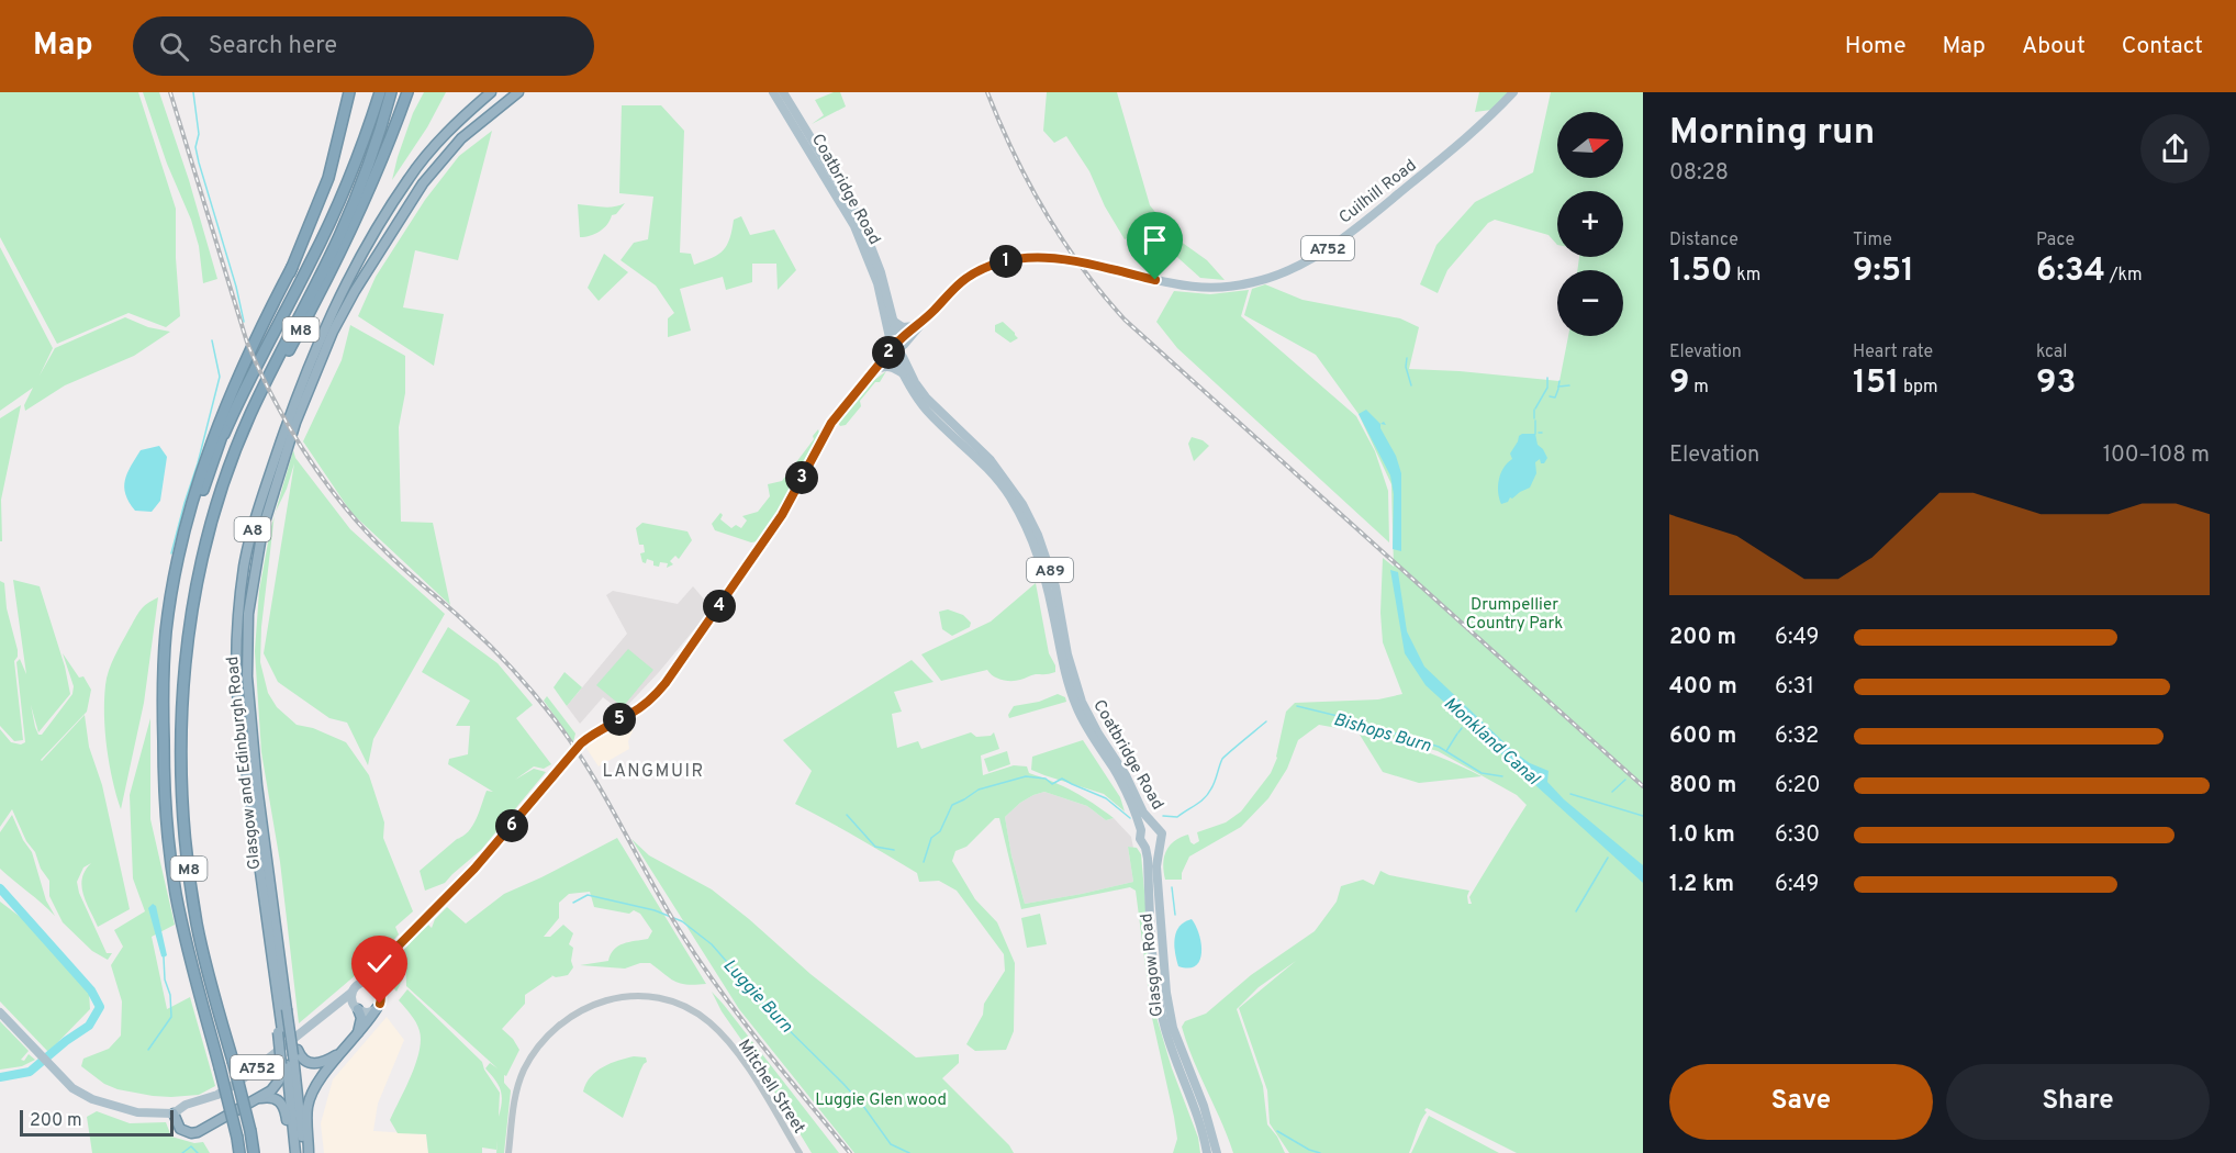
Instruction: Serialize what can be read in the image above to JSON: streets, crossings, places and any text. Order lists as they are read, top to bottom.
{
  "streets": {
    "highway": ["M8", "A8", "Glasgow and Edinburgh Road"],
    "main road": [
      "Coatbridge Road",
      "Cuilhill Road",
      "A752",
      "A89",
      "Glasgow Road"
    ],
    "street": ["Mitchell Street"]
  },
  "crossings": [
    ["Coatbridge Road", "A752"],
    ["Coatbridge Road", "Glasgow Road"],
    ["Cuilhill Road", "A752"]
  ],
  "districts": ["LANGMUIR"],
  "water": ["Bishops Burn", "Monkland Canal", "Luggie Burn"],
  "parks": ["Drumpellier Country Park", "Luggie Glen wood"],
  "scale_bar": "200 m",
  "north": "right",
  "page": {
    "header": "Map",
    "search": "Search here",
    "nav": [
      "Home",
      "Map",
      "About",
      "Contact"
    ],
    "heading": ["Morning run", "08:28"],
    "map_buttons": ["+", "−"],
    "stats": [
      ["Distance", "1.50 km"],
      ["Time", "9:51"],
      ["Pace", "6:34 /km"],
      ["Elevation", "9 m"],
      ["Heart rate", "151 bpm"],
      ["kcal", "93"]
    ],
    "pins": [
      "1",
      "2",
      "3",
      "4",
      "5",
      "6"
    ],
    "chart": ["Elevation", "100–108 m"],
    "list": [
      {
        "name": "200 m",
        "note": "6:49"
      },
      {
        "name": "400 m",
        "note": "6:31"
      },
      {
        "name": "600 m",
        "note": "6:32"
      },
      {
        "name": "800 m",
        "note": "6:20"
      },
      {
        "name": "1.0 km",
        "note": "6:30"
      },
      {
        "name": "1.2 km",
        "note": "6:49"
      }
    ],
    "buttons": ["Save", "Share"],
    "scale": "200 m"
  }
}
